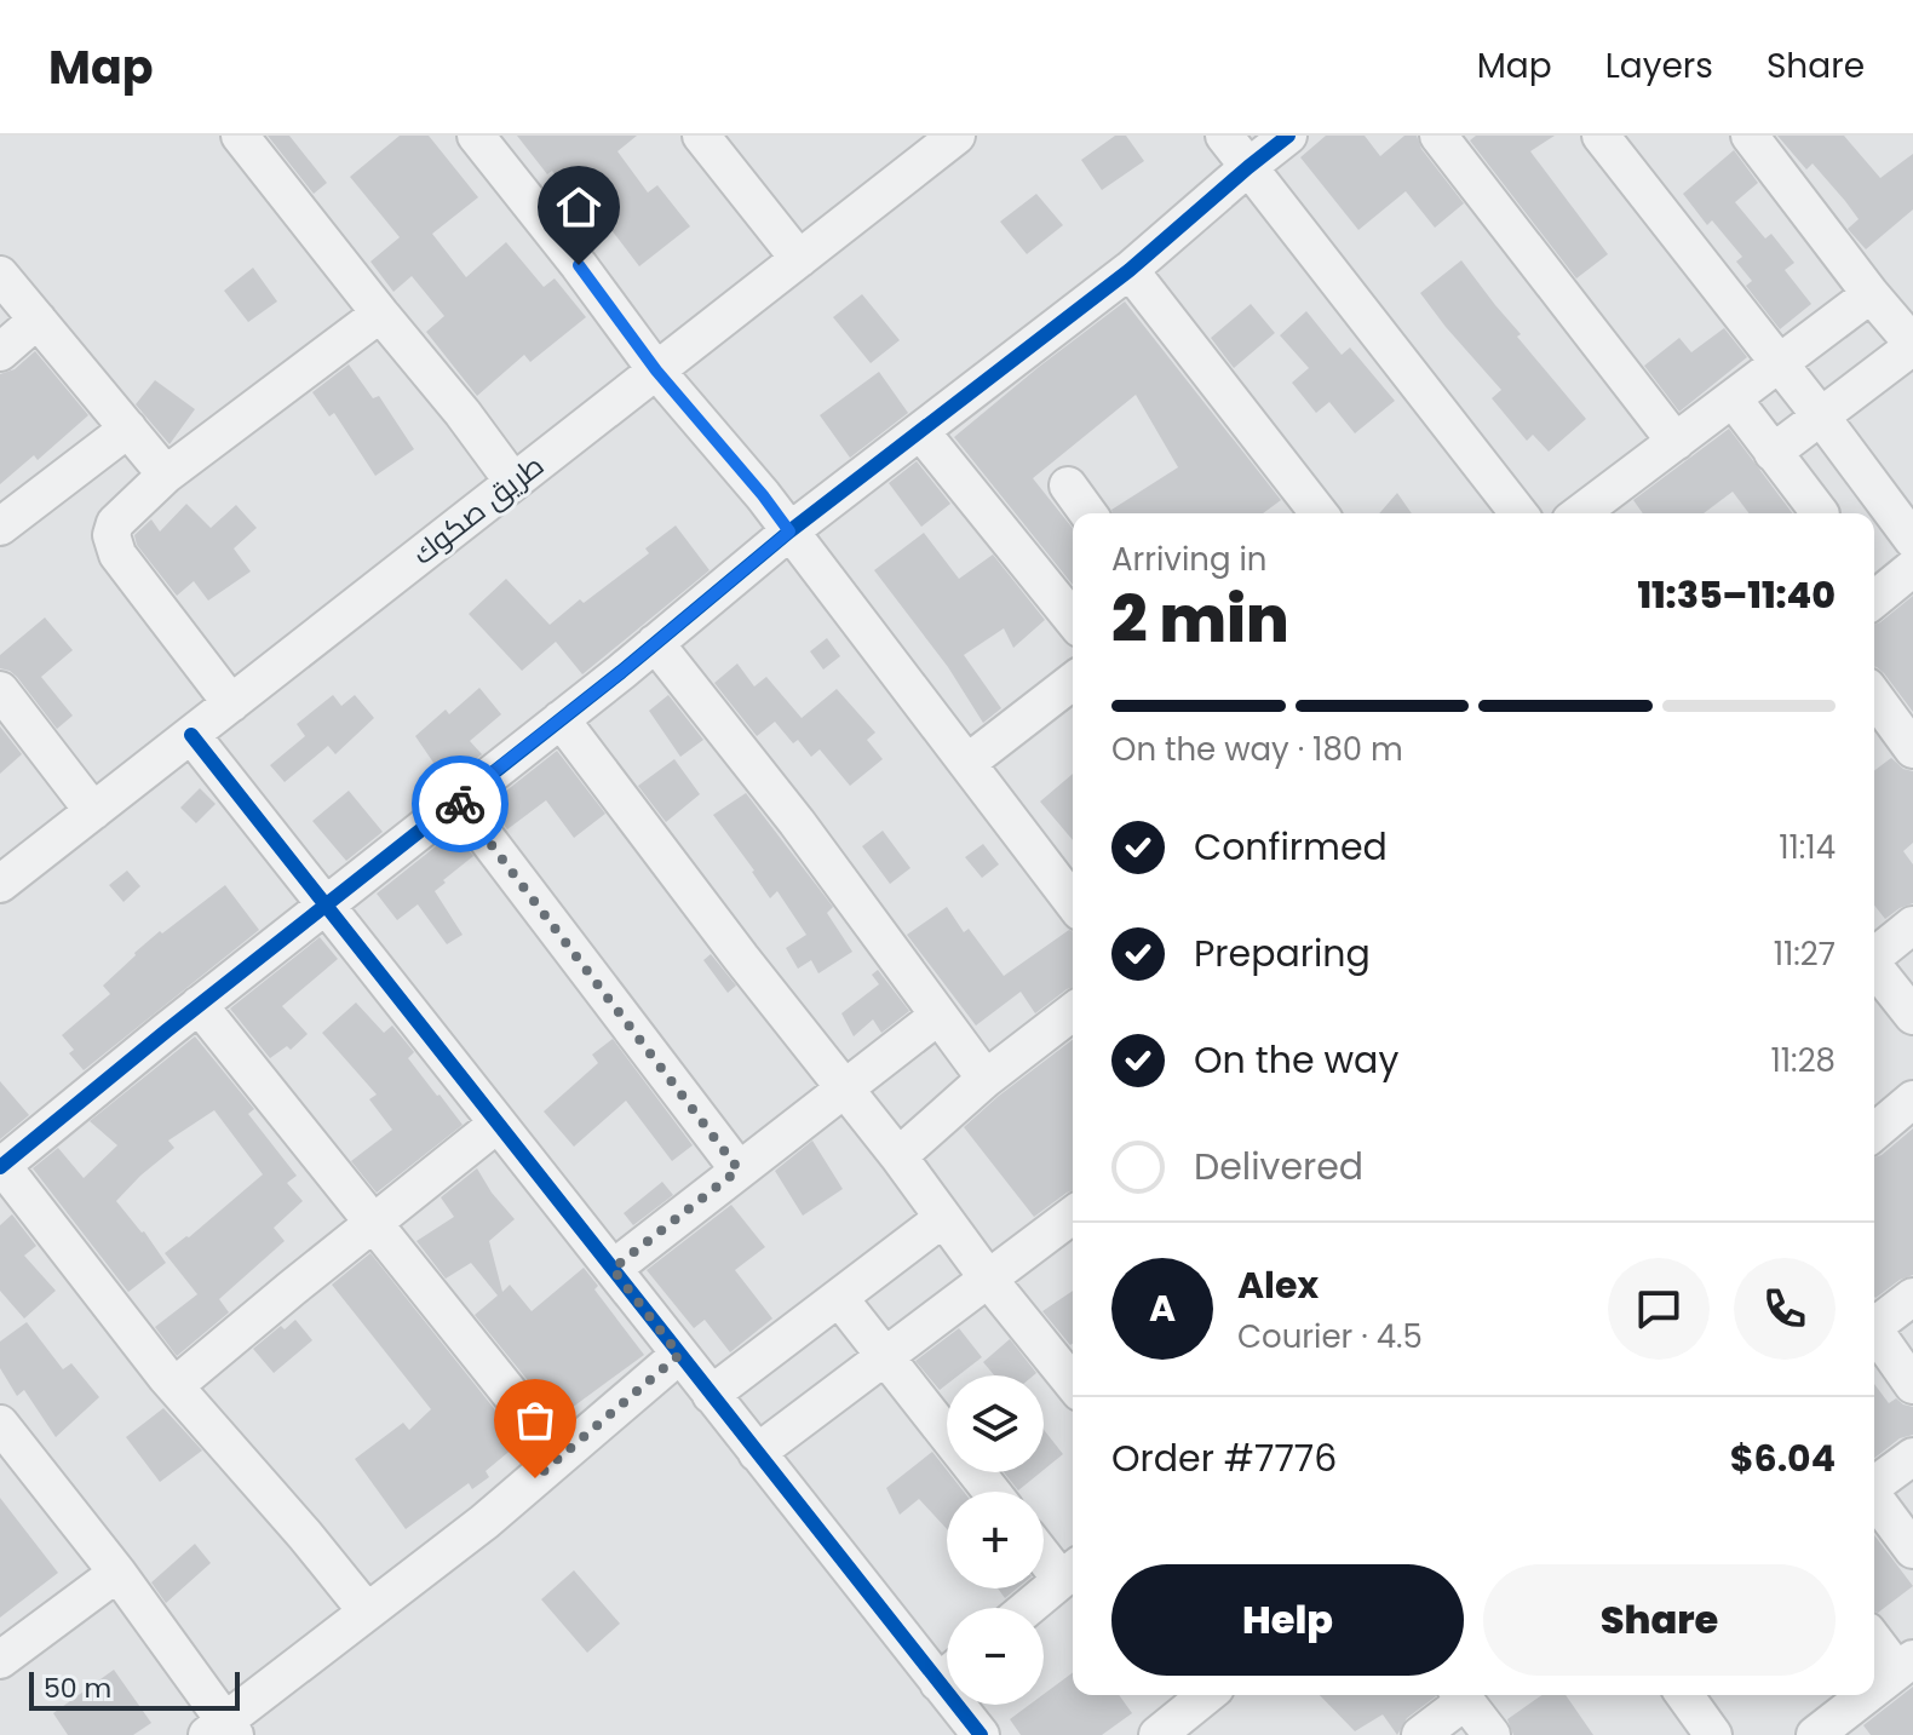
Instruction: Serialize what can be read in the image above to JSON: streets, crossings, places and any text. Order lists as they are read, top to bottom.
{
  "streets": {
    "street": ["طريق صكوك"]
  },
  "scale_bar": "50 m",
  "page": {
    "header": "Map",
    "nav": ["Map", "Layers", "Share"],
    "heading": ["2 min", "Arriving in", "11:35–11:40"],
    "panel": [
      "Alex",
      "Courier · 4.5",
      "Order #7776",
      "$6.04"
    ],
    "bar": "On the way · 180 m",
    "list": [
      ["Confirmed", "11:14"],
      ["Preparing", "11:27"],
      ["On the way", "11:28"],
      "Delivered"
    ],
    "round": "A",
    "map_buttons": ["+", "−"],
    "buttons": ["Help", "Share"],
    "scale": "50 m"
  }
}
